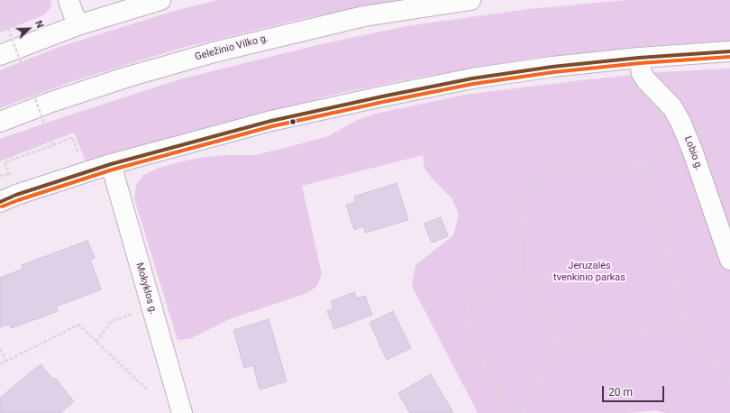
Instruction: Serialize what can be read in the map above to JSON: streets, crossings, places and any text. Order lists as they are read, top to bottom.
{
  "streets": {
    "main road": ["Geležinio Vilko g.", "Lobio g.", "Mokyklos g."]
  },
  "parks": ["Jeruzalės tvenkinio parkas"],
  "scale_bar": "20 m",
  "north": "top right"
}
